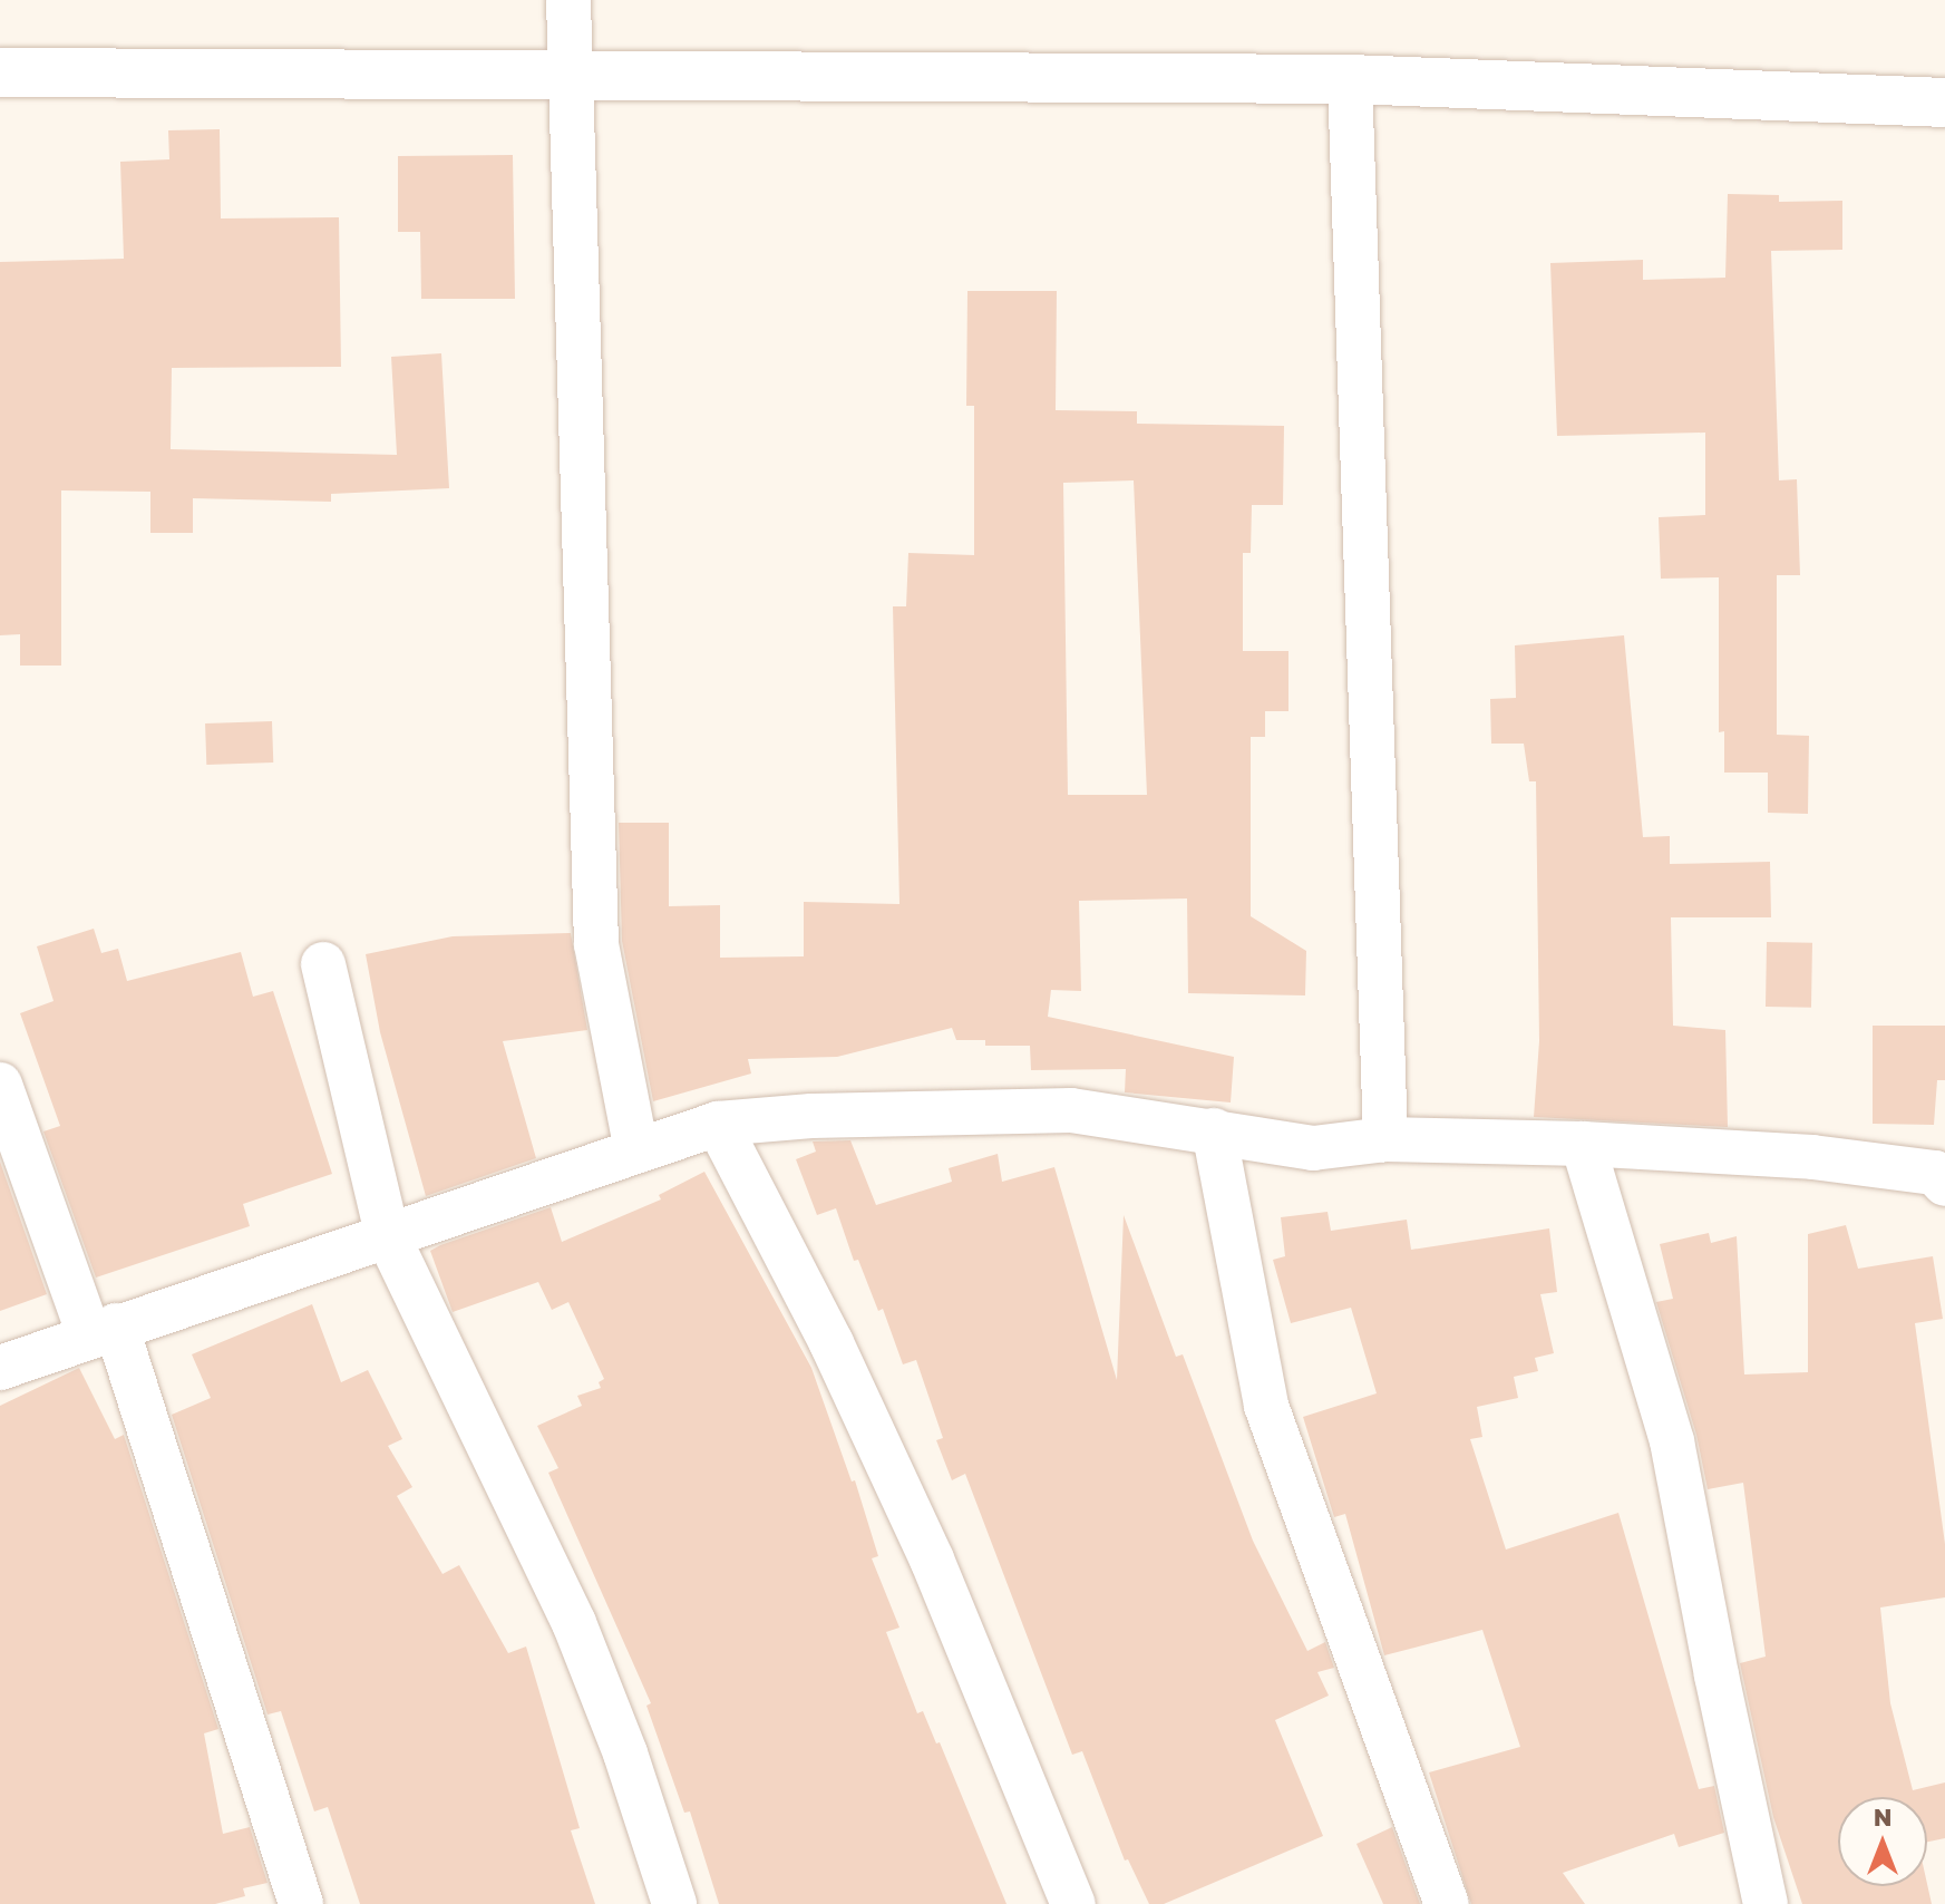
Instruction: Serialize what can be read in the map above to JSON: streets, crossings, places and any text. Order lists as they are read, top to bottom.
{
  "north": "top"
}
